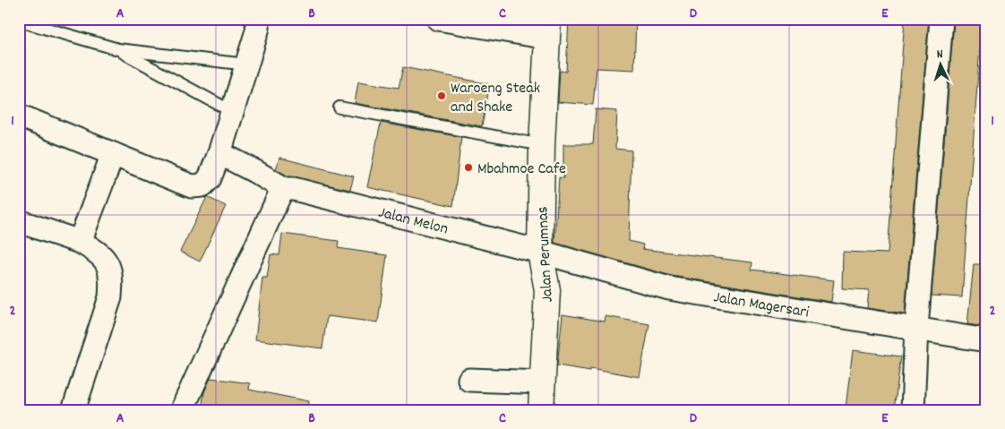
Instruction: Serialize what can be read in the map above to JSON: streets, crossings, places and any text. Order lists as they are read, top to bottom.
{
  "streets": {
    "street": ["Jalan Melon", "Jalan Perumnas", "Jalan Magersari"]
  },
  "crossings": [
    ["Jalan Melon", "Jalan Perumnas"],
    ["Jalan Melon", "Jalan Magersari"],
    ["Jalan Perumnas", "Jalan Magersari"]
  ],
  "places": ["Waroeng Steak and Shake", "Mbahmoe Cafe"],
  "north": "top",
  "grid": {
    "columns": [
      "A",
      "B",
      "C",
      "D",
      "E"
    ],
    "rows": ["1", "2"]
  }
}
